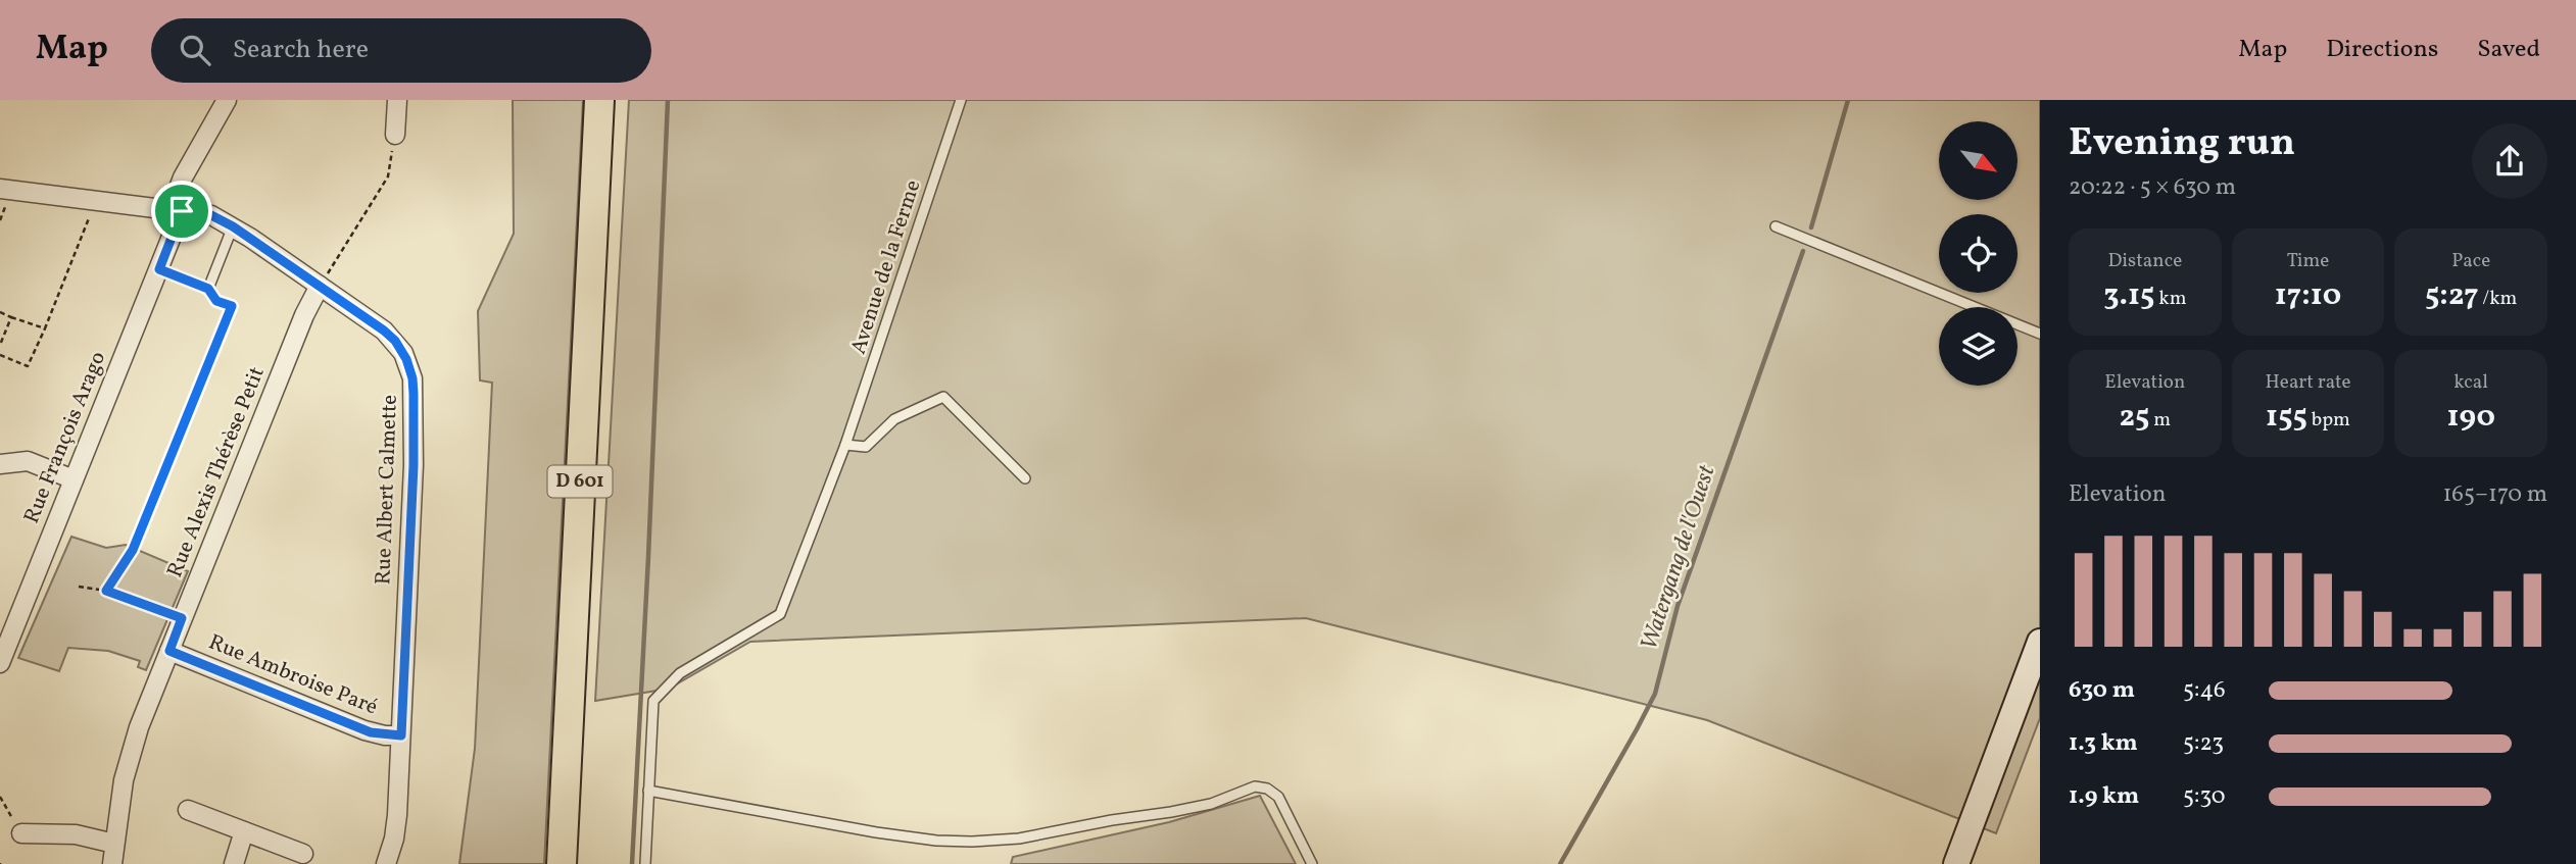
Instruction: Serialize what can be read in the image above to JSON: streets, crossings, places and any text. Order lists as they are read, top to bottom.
{
  "streets": {
    "main road": ["D 601"],
    "street": [
      "Rue François Arago",
      "Rue Alexis Thérèse Petit",
      "Rue Albert Calmette",
      "Rue Ambroise Paré"
    ],
    "lane": ["Avenue de la Ferme"]
  },
  "crossings": [
    ["Rue François Arago", "Rue Albert Calmette"],
    ["Rue Alexis Thérèse Petit", "Rue Albert Calmette"],
    ["Rue Alexis Thérèse Petit", "Rue Ambroise Paré"],
    ["Rue Albert Calmette", "Rue Ambroise Paré"]
  ],
  "water": ["Watergang de l'Ouest"],
  "north": "bottom right",
  "page": {
    "header": "Map",
    "search": "Search here",
    "nav": ["Map", "Directions", "Saved"],
    "heading": ["Evening run", "20:22 · 5 × 630 m"],
    "stats": [
      ["Distance", "3.15 km"],
      ["Time", "17:10"],
      ["Pace", "5:27 /km"],
      ["Elevation", "25 m"],
      ["Heart rate", "155 bpm"],
      ["kcal", "190"]
    ],
    "chart": ["Elevation", "165–170 m"],
    "list": [
      {
        "name": "630 m",
        "note": "5:46"
      },
      {
        "name": "1.3 km",
        "note": "5:23"
      },
      {
        "name": "1.9 km",
        "note": "5:30"
      }
    ]
  }
}
